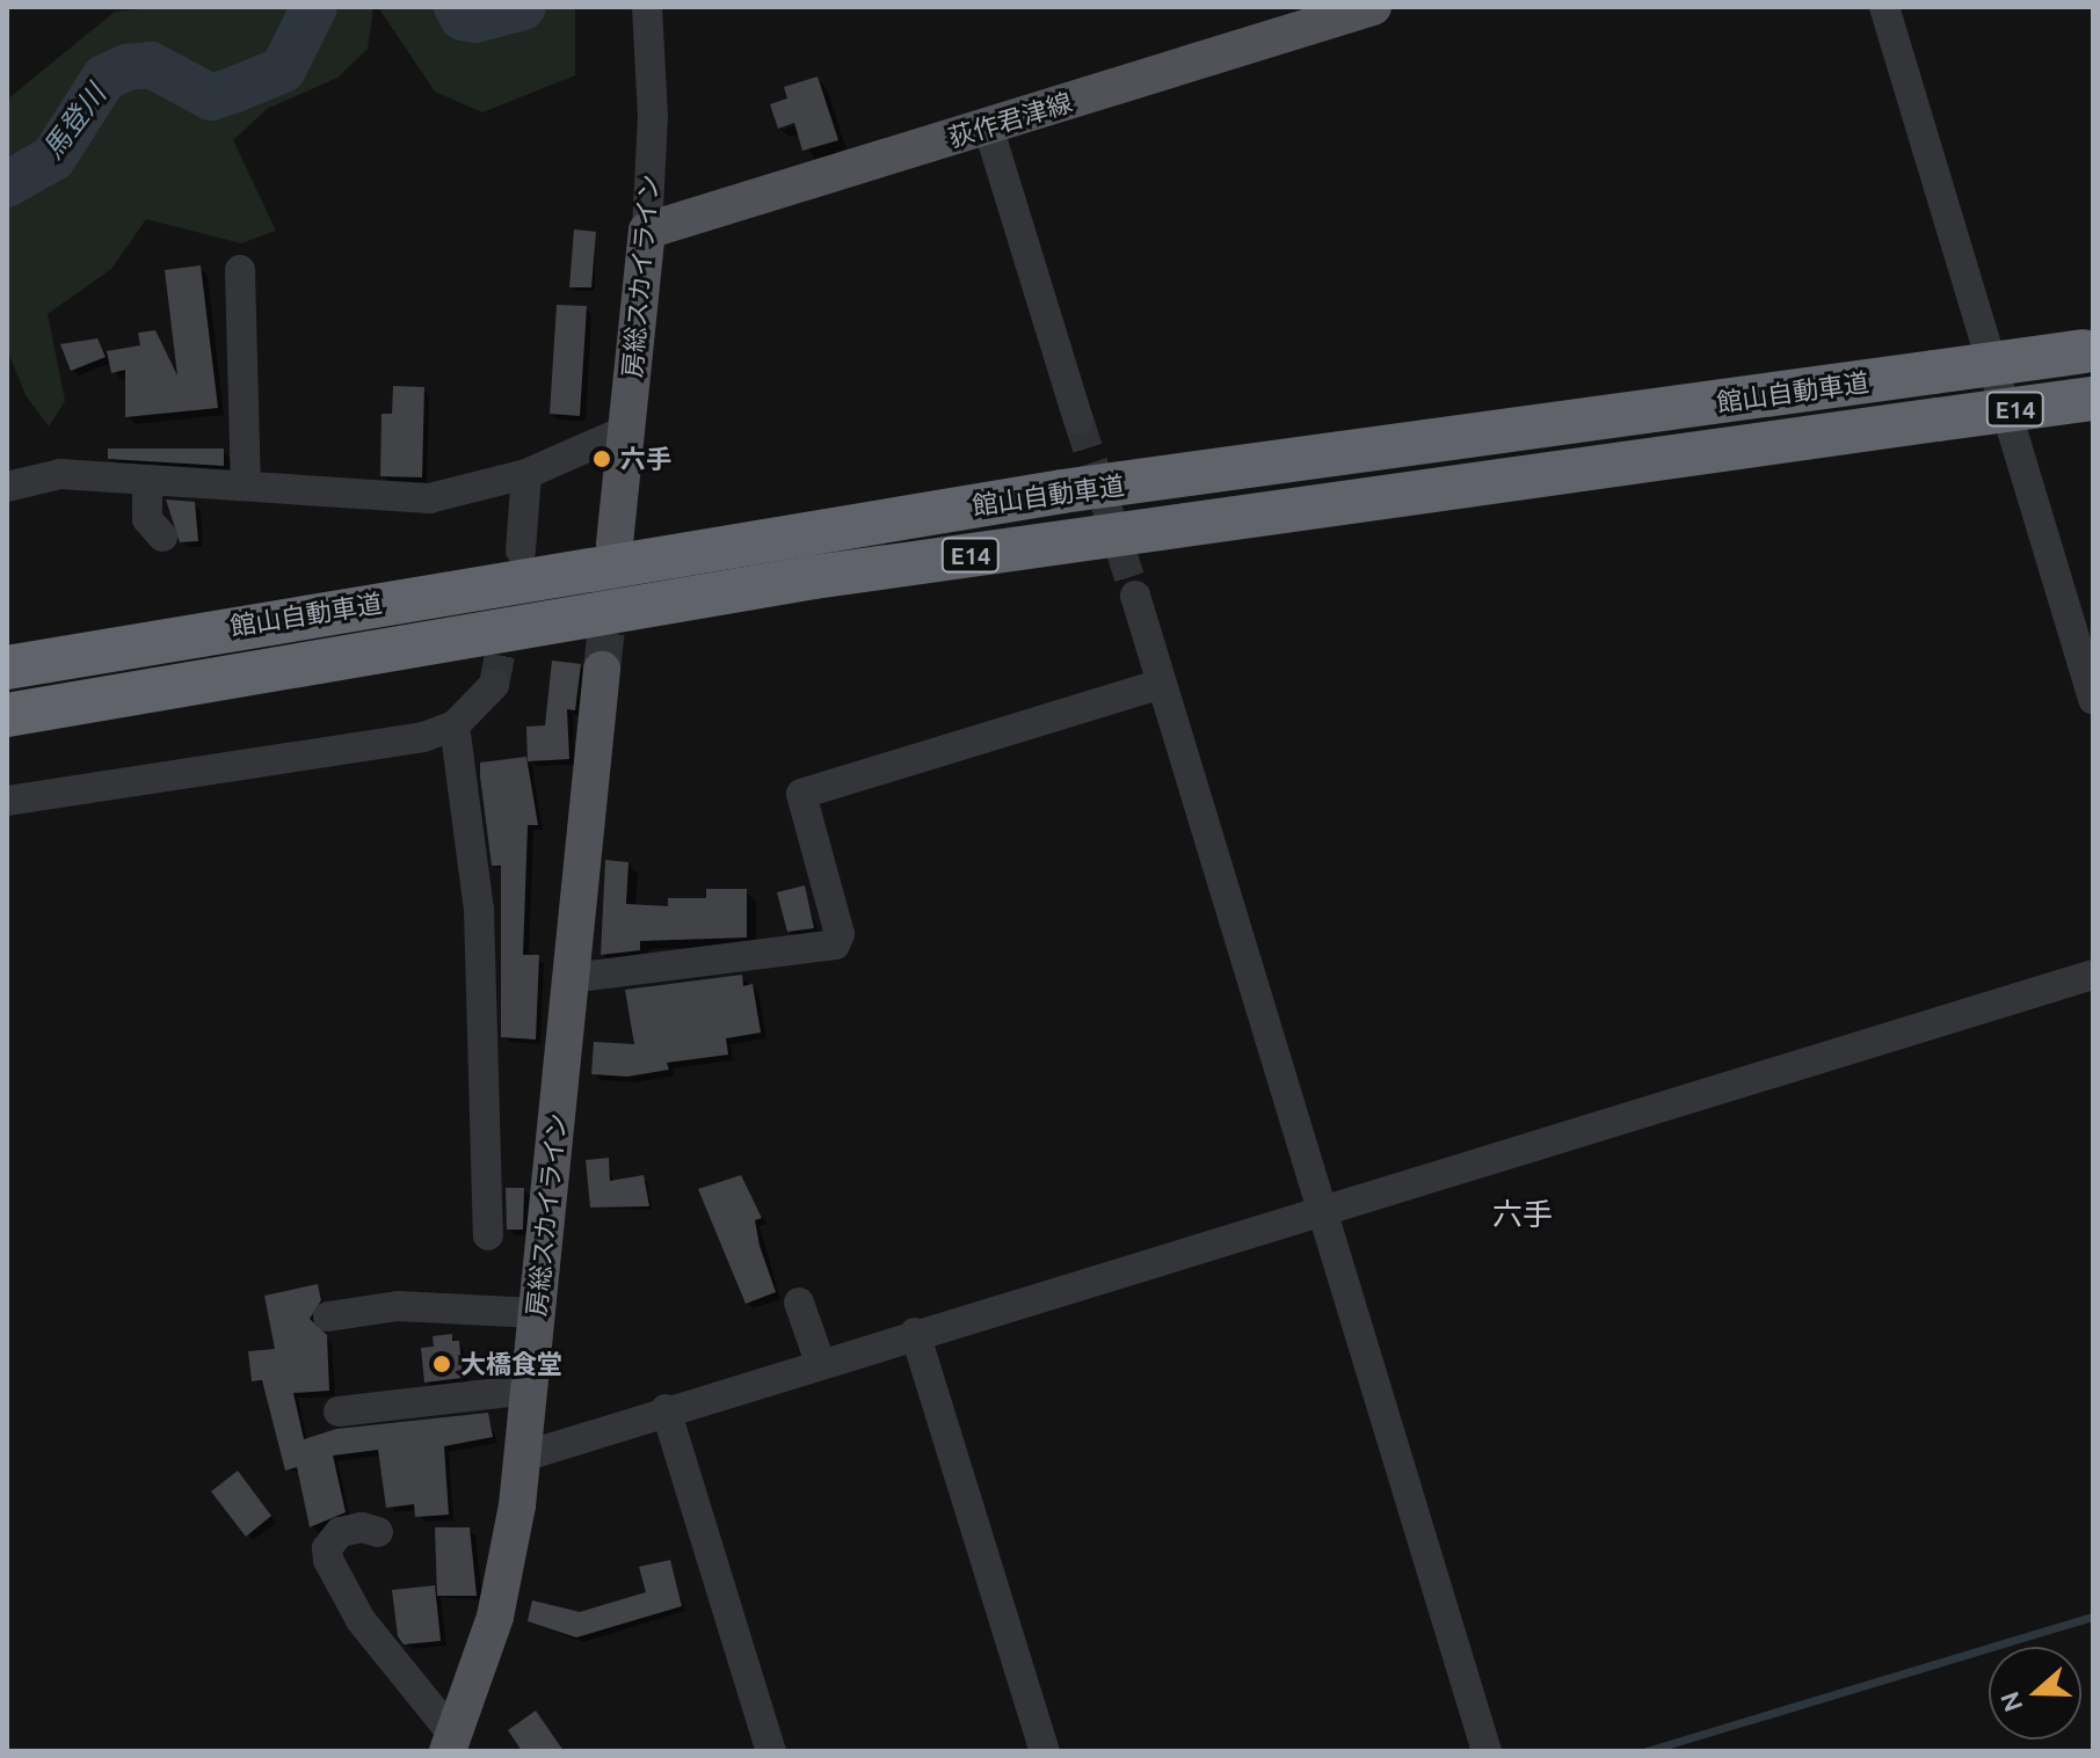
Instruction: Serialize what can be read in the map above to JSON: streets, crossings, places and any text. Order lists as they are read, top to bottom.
{
  "streets": {
    "highway": ["館山自動車道", "E14"],
    "main road": ["荻作君津線", "房総スカイライン"]
  },
  "crossings": [
    ["荻作君津線", "房総スカイライン"]
  ],
  "districts": ["六手"],
  "water": ["馬登川"],
  "places": ["六手", "大橋食堂"],
  "north": "left"
}
